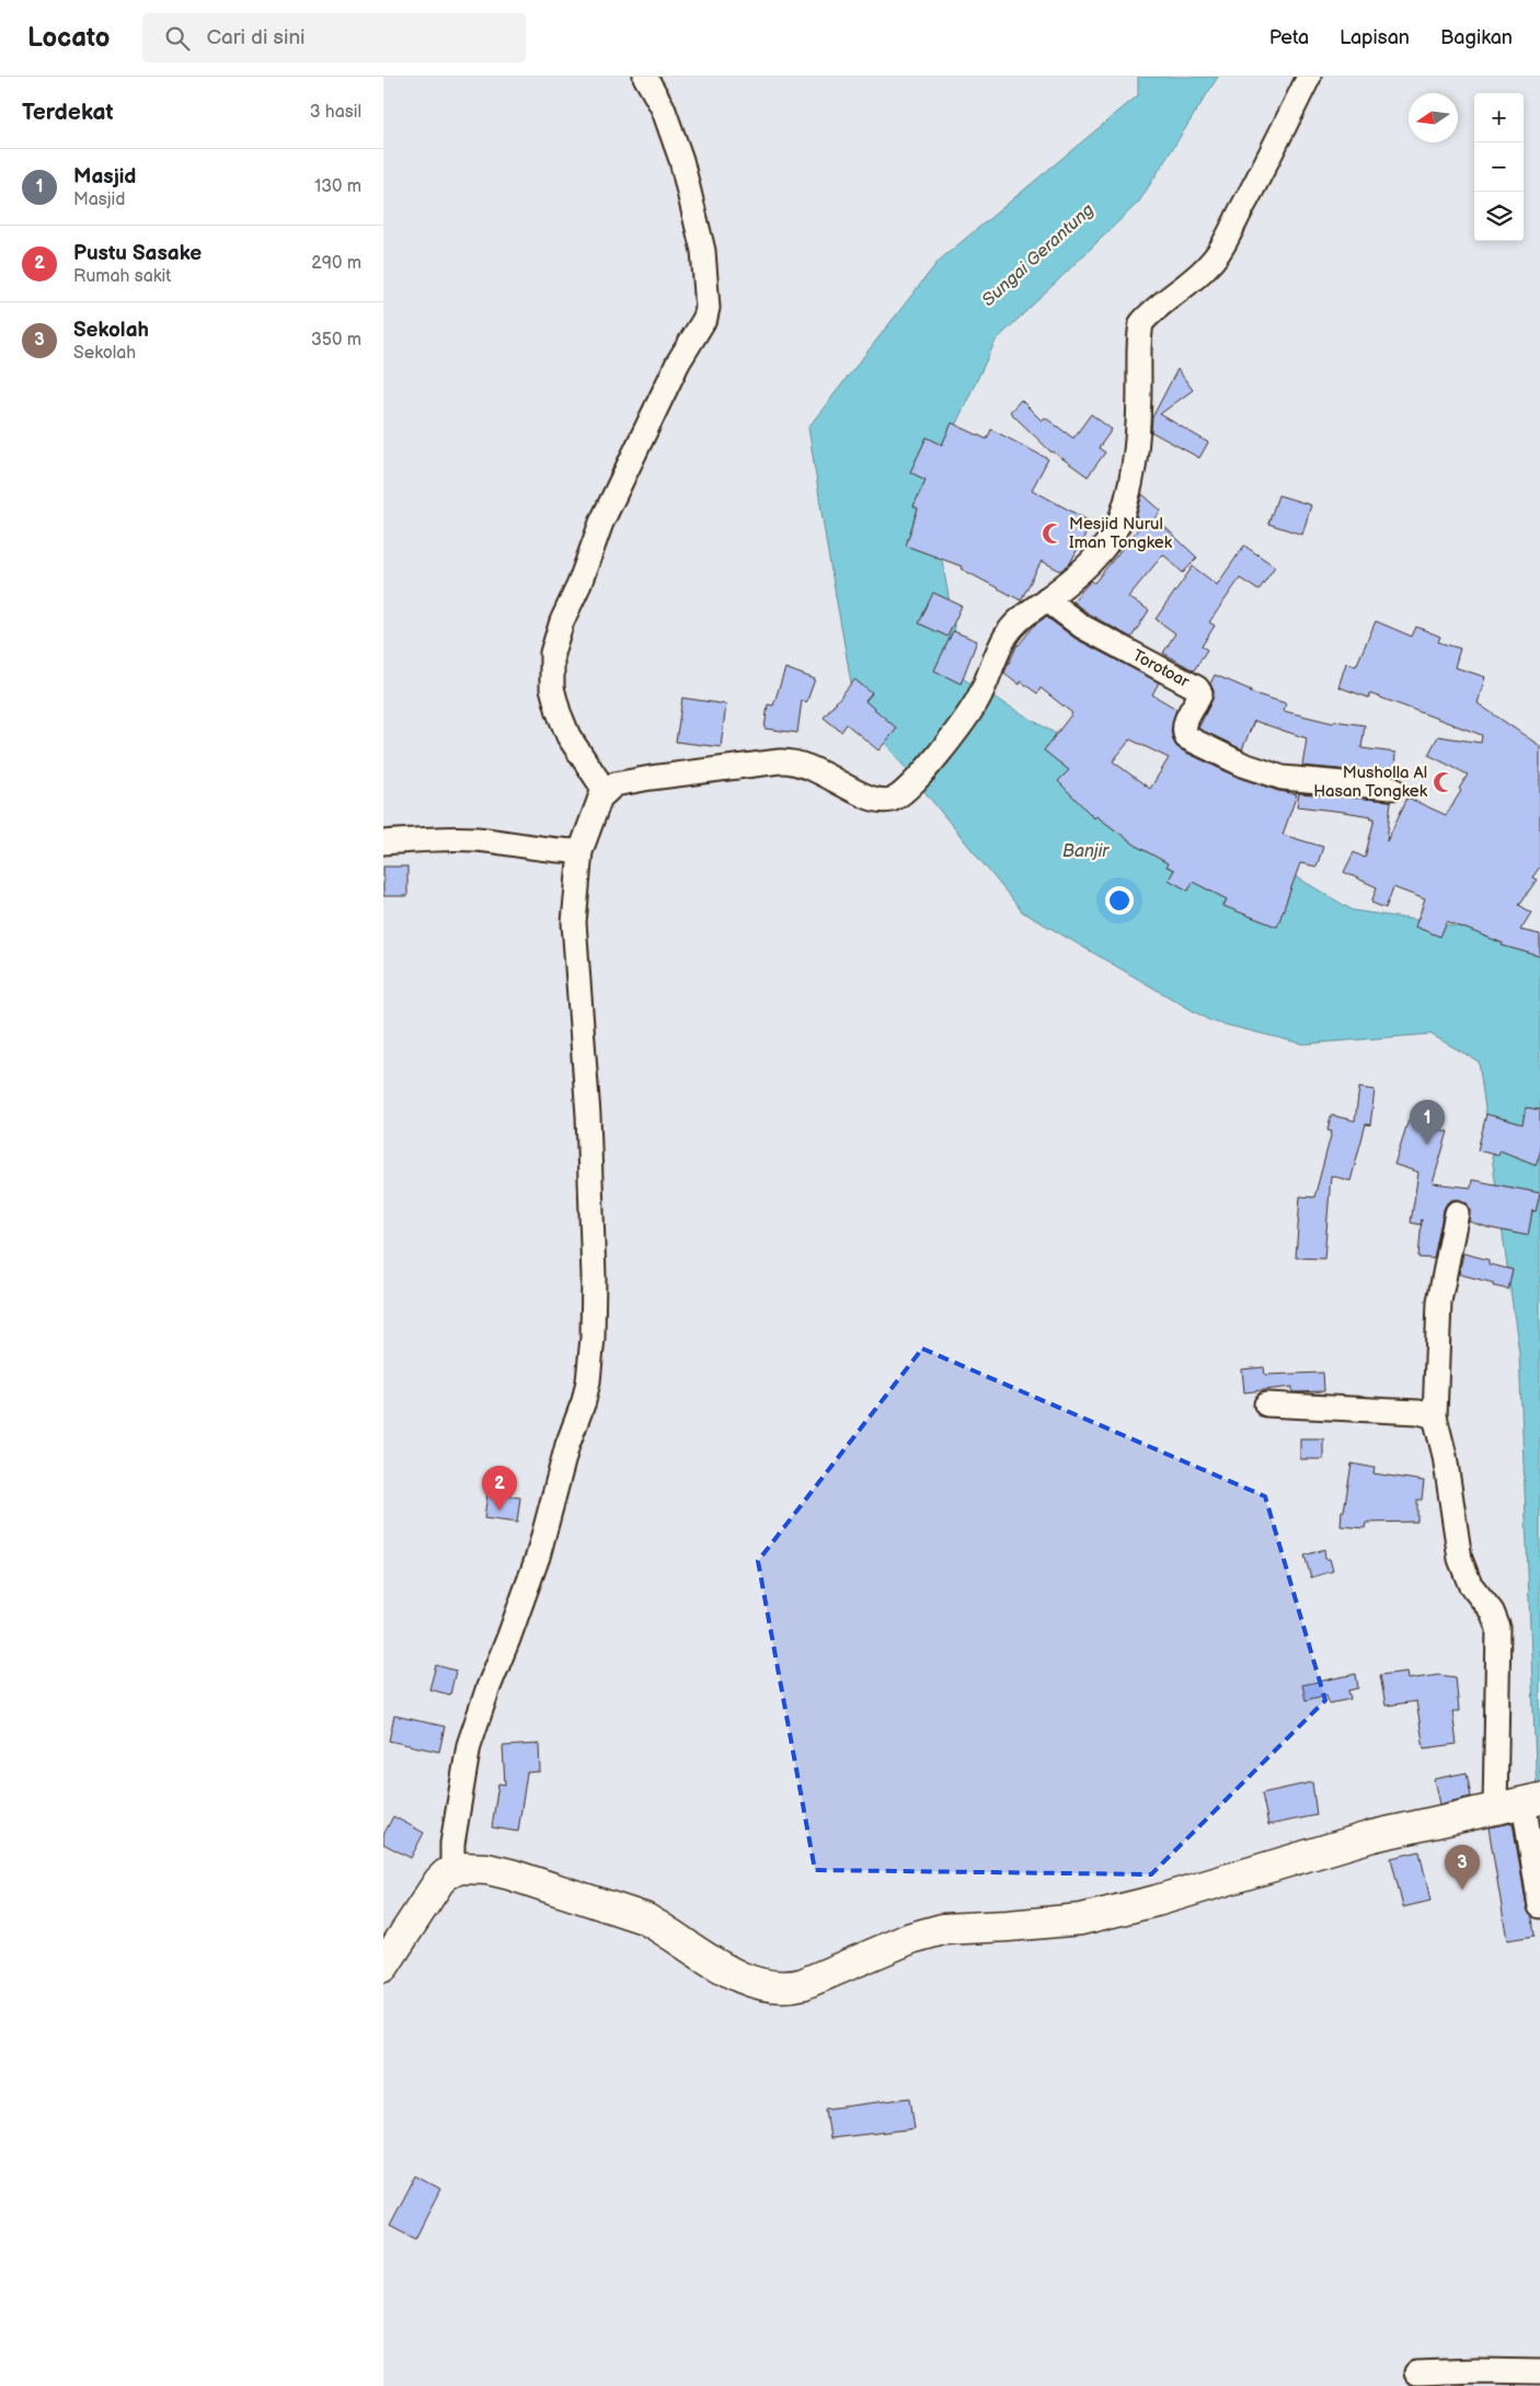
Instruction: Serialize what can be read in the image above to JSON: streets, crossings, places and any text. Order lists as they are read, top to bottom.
{
  "streets": {
    "street": ["Torotoar"]
  },
  "water": ["Sungai Gerantung", "Banjir"],
  "places": {
    "mosque": ["Mesjid Nurul Iman Tongkek", "Musholla Al Hasan Tongkek"]
  },
  "north": "left",
  "page": {
    "header": "Locato",
    "search": "Cari di sini",
    "nav": ["Peta", "Lapisan", "Bagikan"],
    "heading": ["Terdekat", "3 hasil"],
    "map_buttons": ["+", "−"],
    "list": [
      {
        "mark": "1",
        "name": "Masjid",
        "note": "Masjid",
        "value": "130 m"
      },
      {
        "mark": "2",
        "name": "Pustu Sasake",
        "note": "Rumah sakit",
        "value": "290 m"
      },
      {
        "mark": "3",
        "name": "Sekolah",
        "note": "Sekolah",
        "value": "350 m"
      }
    ],
    "pins": ["1", "2", "3"]
  }
}
